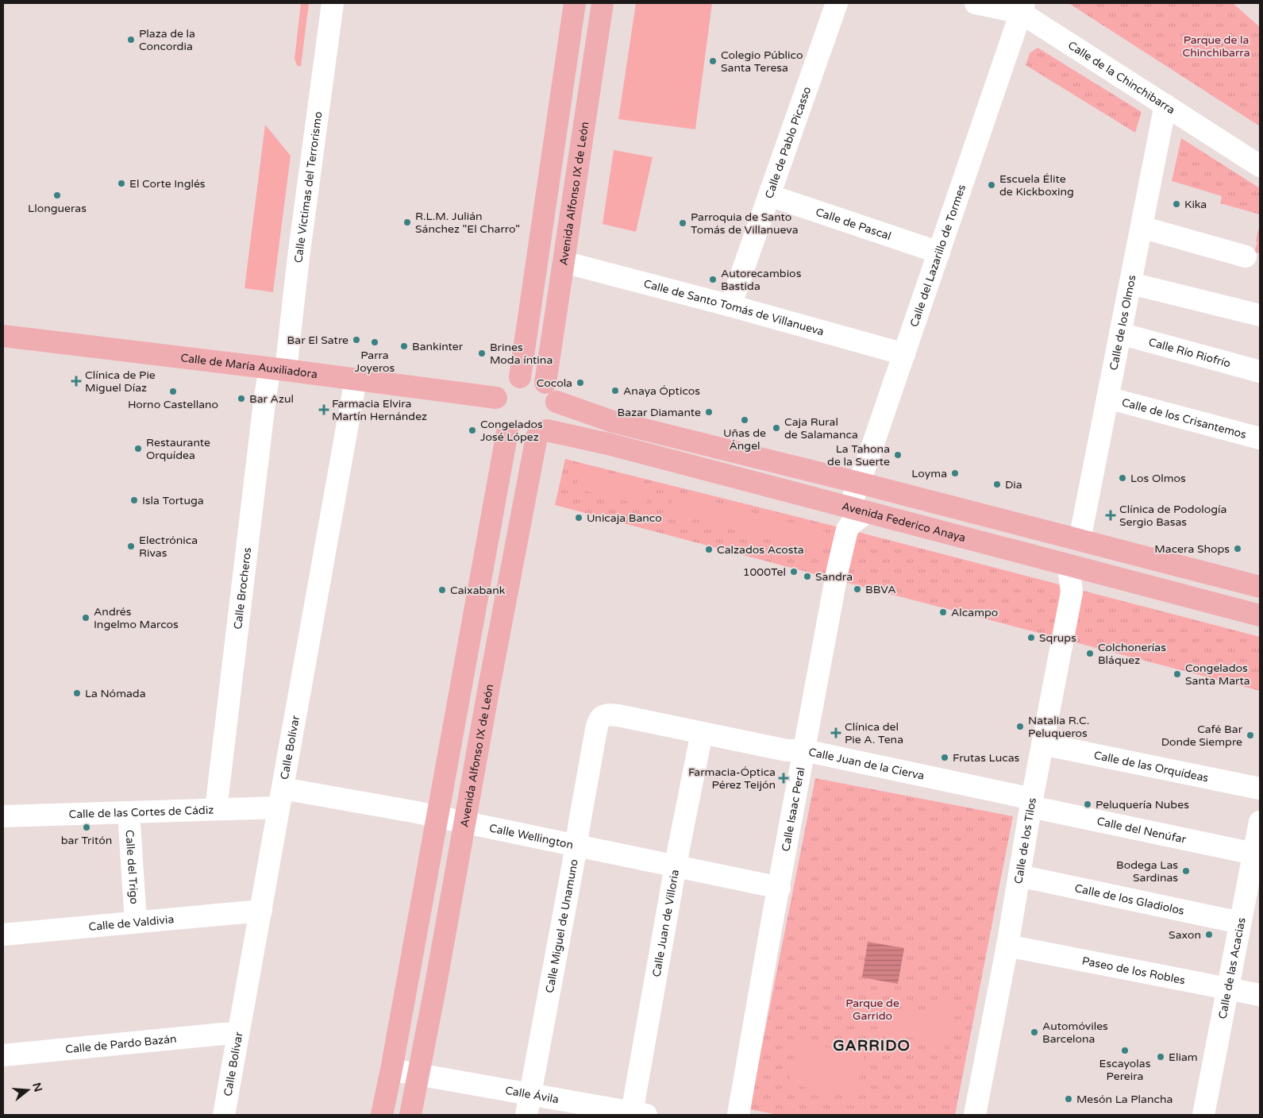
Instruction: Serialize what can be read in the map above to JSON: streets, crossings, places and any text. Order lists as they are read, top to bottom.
{
  "streets": {
    "main road": ["Avenida Alfonso IX de León", "Calle de María Auxiliadora", "Avenida Federico Anaya"],
    "street": [
      "Calle de la Chinchibarra",
      "Calle de Pablo Picasso",
      "Calle Víctimas del Terrorismo",
      "Calle de Pascal",
      "Calle del Lazarillo de Tormes",
      "Calle de Santo Tomás de Villanueva",
      "Calle de los Olmos",
      "Calle Río Riofrío",
      "Calle de los Crisantemos",
      "Calle Brocheros",
      "Calle Bolívar",
      "Calle Juan de la Cierva",
      "Calle de las Orquídeas",
      "Calle Isaac Peral",
      "Calle de las Cortes de Cádiz",
      "Calle del Nenúfar",
      "Calle Wellington",
      "Calle de los Tilos",
      "Calle del Trigo",
      "Calle de los Gladiolos",
      "Calle de Valdivia",
      "Calle Juan de Villoria",
      "Calle Miguel de Unamuno",
      "Calle de las Acacias",
      "Paseo de los Robles",
      "Calle de Pardo Bazán",
      "Calle Ávila"
    ]
  },
  "crossings": [
    ["Calle de la Chinchibarra", "Calle del Lazarillo de Tormes"],
    ["Calle de la Chinchibarra", "Calle de los Olmos"],
    ["Calle de Pablo Picasso", "Calle de Pascal"],
    ["Calle de Pablo Picasso", "Calle de Santo Tomás de Villanueva"],
    ["Calle Víctimas del Terrorismo", "Calle de María Auxiliadora"],
    ["Calle Víctimas del Terrorismo", "Calle Brocheros"],
    ["Avenida Alfonso IX de León", "Calle de Santo Tomás de Villanueva"],
    ["Avenida Alfonso IX de León", "Calle de María Auxiliadora"],
    ["Avenida Alfonso IX de León", "Avenida Federico Anaya"],
    ["Avenida Alfonso IX de León", "Calle Wellington"],
    ["Avenida Alfonso IX de León", "Calle Ávila"],
    ["Calle de Pascal", "Calle del Lazarillo de Tormes"],
    ["Calle del Lazarillo de Tormes", "Calle de Santo Tomás de Villanueva"],
    ["Calle del Lazarillo de Tormes", "Avenida Federico Anaya"],
    ["Calle del Lazarillo de Tormes", "Calle Isaac Peral"],
    ["Calle de los Olmos", "Calle Río Riofrío"],
    ["Calle de los Olmos", "Calle de los Crisantemos"],
    ["Calle de María Auxiliadora", "Avenida Federico Anaya"],
    ["Calle de María Auxiliadora", "Calle Brocheros"],
    ["Calle de María Auxiliadora", "Calle Bolívar"],
    ["Avenida Federico Anaya", "Calle Isaac Peral"],
    ["Avenida Federico Anaya", "Calle de los Tilos"],
    ["Calle Brocheros", "Calle de las Cortes de Cádiz"],
    ["Calle Bolívar", "Calle de las Cortes de Cádiz"],
    ["Calle Bolívar", "Calle Wellington"],
    ["Calle Bolívar", "Calle de Valdivia"],
    ["Calle Bolívar", "Calle de Pardo Bazán"],
    ["Calle Juan de la Cierva", "Calle Isaac Peral"],
    ["Calle Juan de la Cierva", "Calle del Nenúfar"],
    ["Calle Juan de la Cierva", "Calle de los Tilos"],
    ["Calle Juan de la Cierva", "Calle Juan de Villoria"],
    ["Calle Juan de la Cierva", "Calle Miguel de Unamuno"],
    ["Calle de las Orquídeas", "Calle de los Tilos"],
    ["Calle Isaac Peral", "Calle Wellington"],
    ["Calle de las Cortes de Cádiz", "Calle Wellington"],
    ["Calle de las Cortes de Cádiz", "Calle del Trigo"],
    ["Calle del Nenúfar", "Calle de los Tilos"],
    ["Calle del Nenúfar", "Calle de las Acacias"],
    ["Calle Wellington", "Calle Juan de Villoria"],
    ["Calle Wellington", "Calle Miguel de Unamuno"],
    ["Calle de los Tilos", "Calle de los Gladiolos"],
    ["Calle de los Tilos", "Paseo de los Robles"],
    ["Calle del Trigo", "Calle de Valdivia"],
    ["Calle de los Gladiolos", "Calle de las Acacias"],
    ["Calle Juan de Villoria", "Calle Ávila"],
    ["Calle Miguel de Unamuno", "Calle Ávila"],
    ["Calle de las Acacias", "Paseo de los Robles"]
  ],
  "districts": ["GARRIDO"],
  "parks": ["Parque de la Chinchibarra", "Parque de Garrido"],
  "places": {
    "other": [
      "Plaza de la Concordia",
      "Colegio Público Santa Teresa",
      "El Corte Inglés",
      "Escuela Élite de Kickboxing",
      "Llongueras",
      "Kika",
      "R.L.M. Julián Sánchez \"El Charro\"",
      "Parroquia de Santo Tomás de Villanueva",
      "Autorecambios Bastida",
      "Bar El Satre",
      "Parra Joyeros",
      "Bankinter",
      "Brines Moda íntina",
      "Cocola",
      "Anaya Ópticos",
      "Horno Castellano",
      "Bar Azul",
      "Bazar Diamante",
      "Uñas de Ángel",
      "Caja Rural de Salamanca",
      "Congelados José López",
      "Restaurante Orquídea",
      "La Tahona de la Suerte",
      "Loyma",
      "Los Olmos",
      "Dia",
      "Isla Tortuga",
      "Unicaja Banco",
      "Electrónica Rivas",
      "Macera Shops",
      "Calzados Acosta",
      "1000Tel",
      "Sandra",
      "BBVA",
      "Caixabank",
      "Alcampo",
      "Andrés Ingelmo Marcos",
      "Sqrups",
      "Colchonerías Bláquez",
      "Congelados Santa Marta",
      "La Nómada",
      "Natalia R.C. Peluqueros",
      "Café Bar Donde Siempre",
      "Frutas Lucas",
      "Peluquería Nubes",
      "bar Tritón",
      "Bodega Las Sardinas",
      "Saxon",
      "Automóviles Barcelona",
      "Escayolas Pereira",
      "Eliam",
      "Mesón La Plancha"
    ],
    "health": [
      "Clínica de Pie Miguel Díaz",
      "Farmacia Elvira Martín Hernández",
      "Clínica de Podología Sergio Basas",
      "Clínica del Pie A. Tena",
      "Farmacia-Óptica Pérez Teijón"
    ]
  },
  "north": "right"
}
